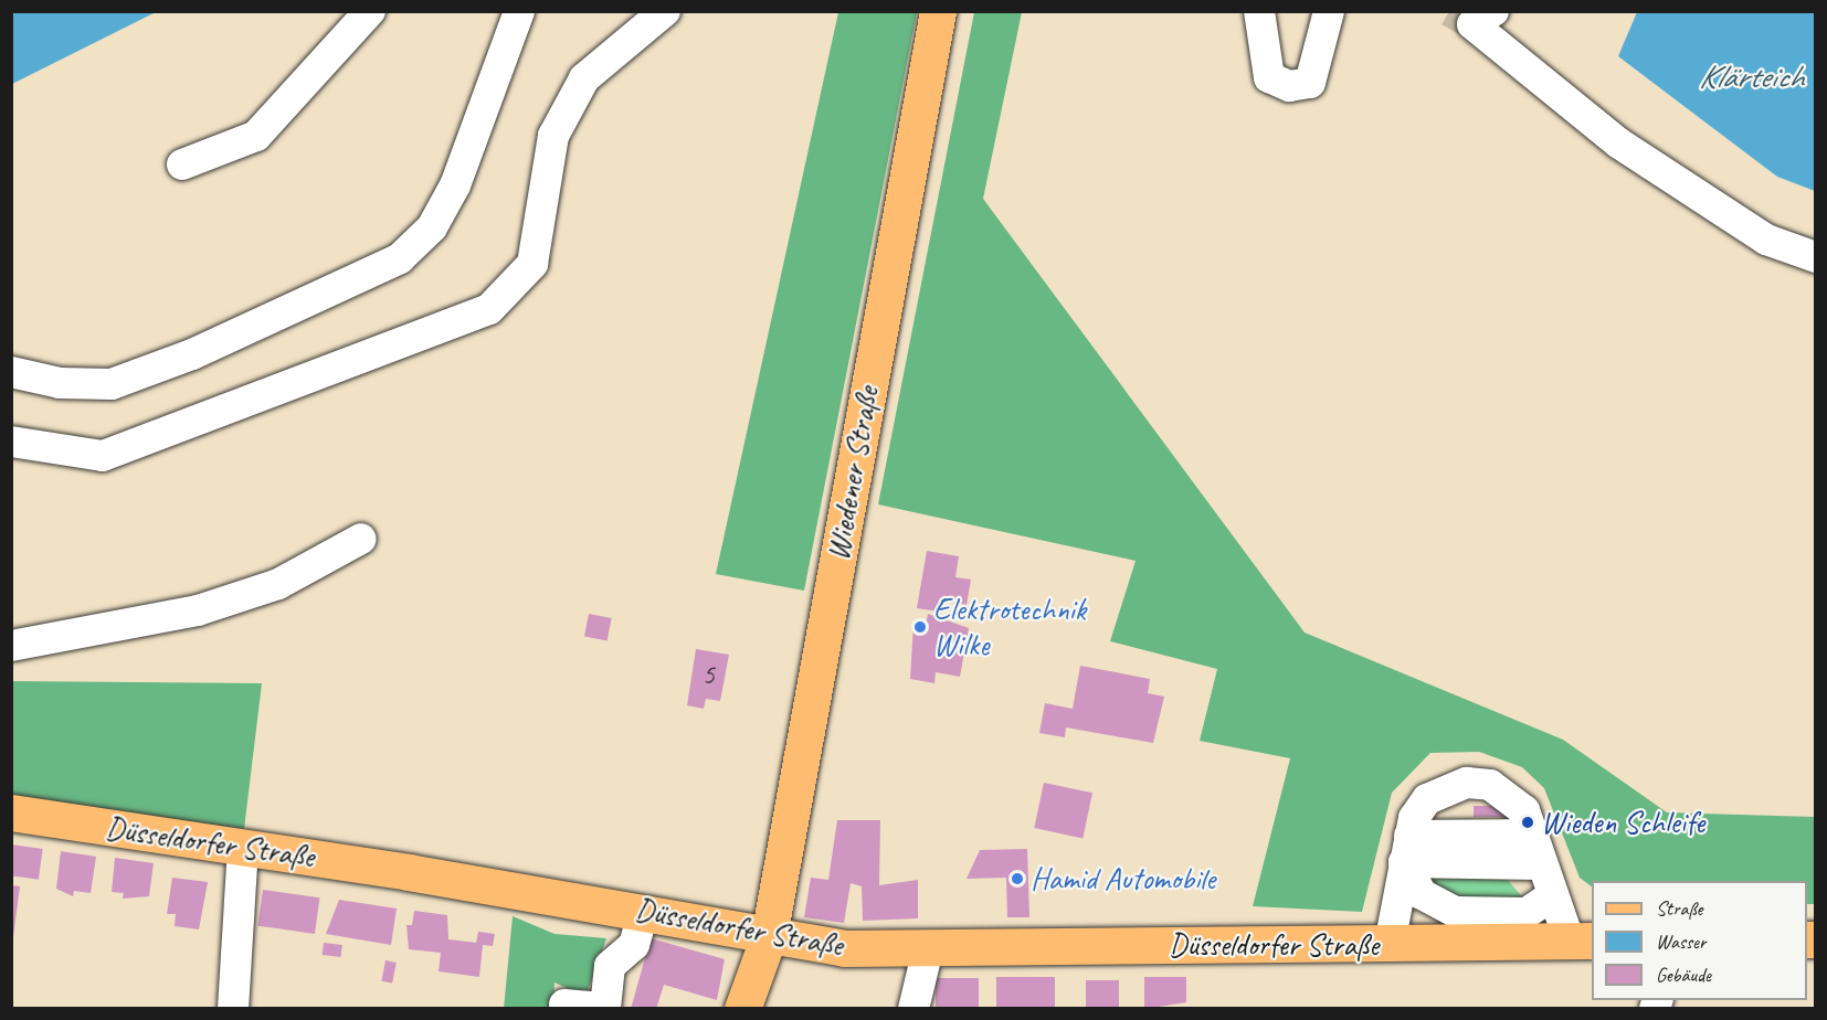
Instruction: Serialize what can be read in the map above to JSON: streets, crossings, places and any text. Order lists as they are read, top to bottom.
{
  "streets": {
    "main road": ["Wiedener Straße", "Düsseldorfer Straße"]
  },
  "crossings": [
    ["Wiedener Straße", "Düsseldorfer Straße"]
  ],
  "water": ["Klärteich"],
  "places": ["Elektrotechnik Wilke", "Wieden Schleife", "Hamid Automobile"],
  "house_numbers": ["5"],
  "legend": ["Straße", "Wasser", "Gebäude"]
}
